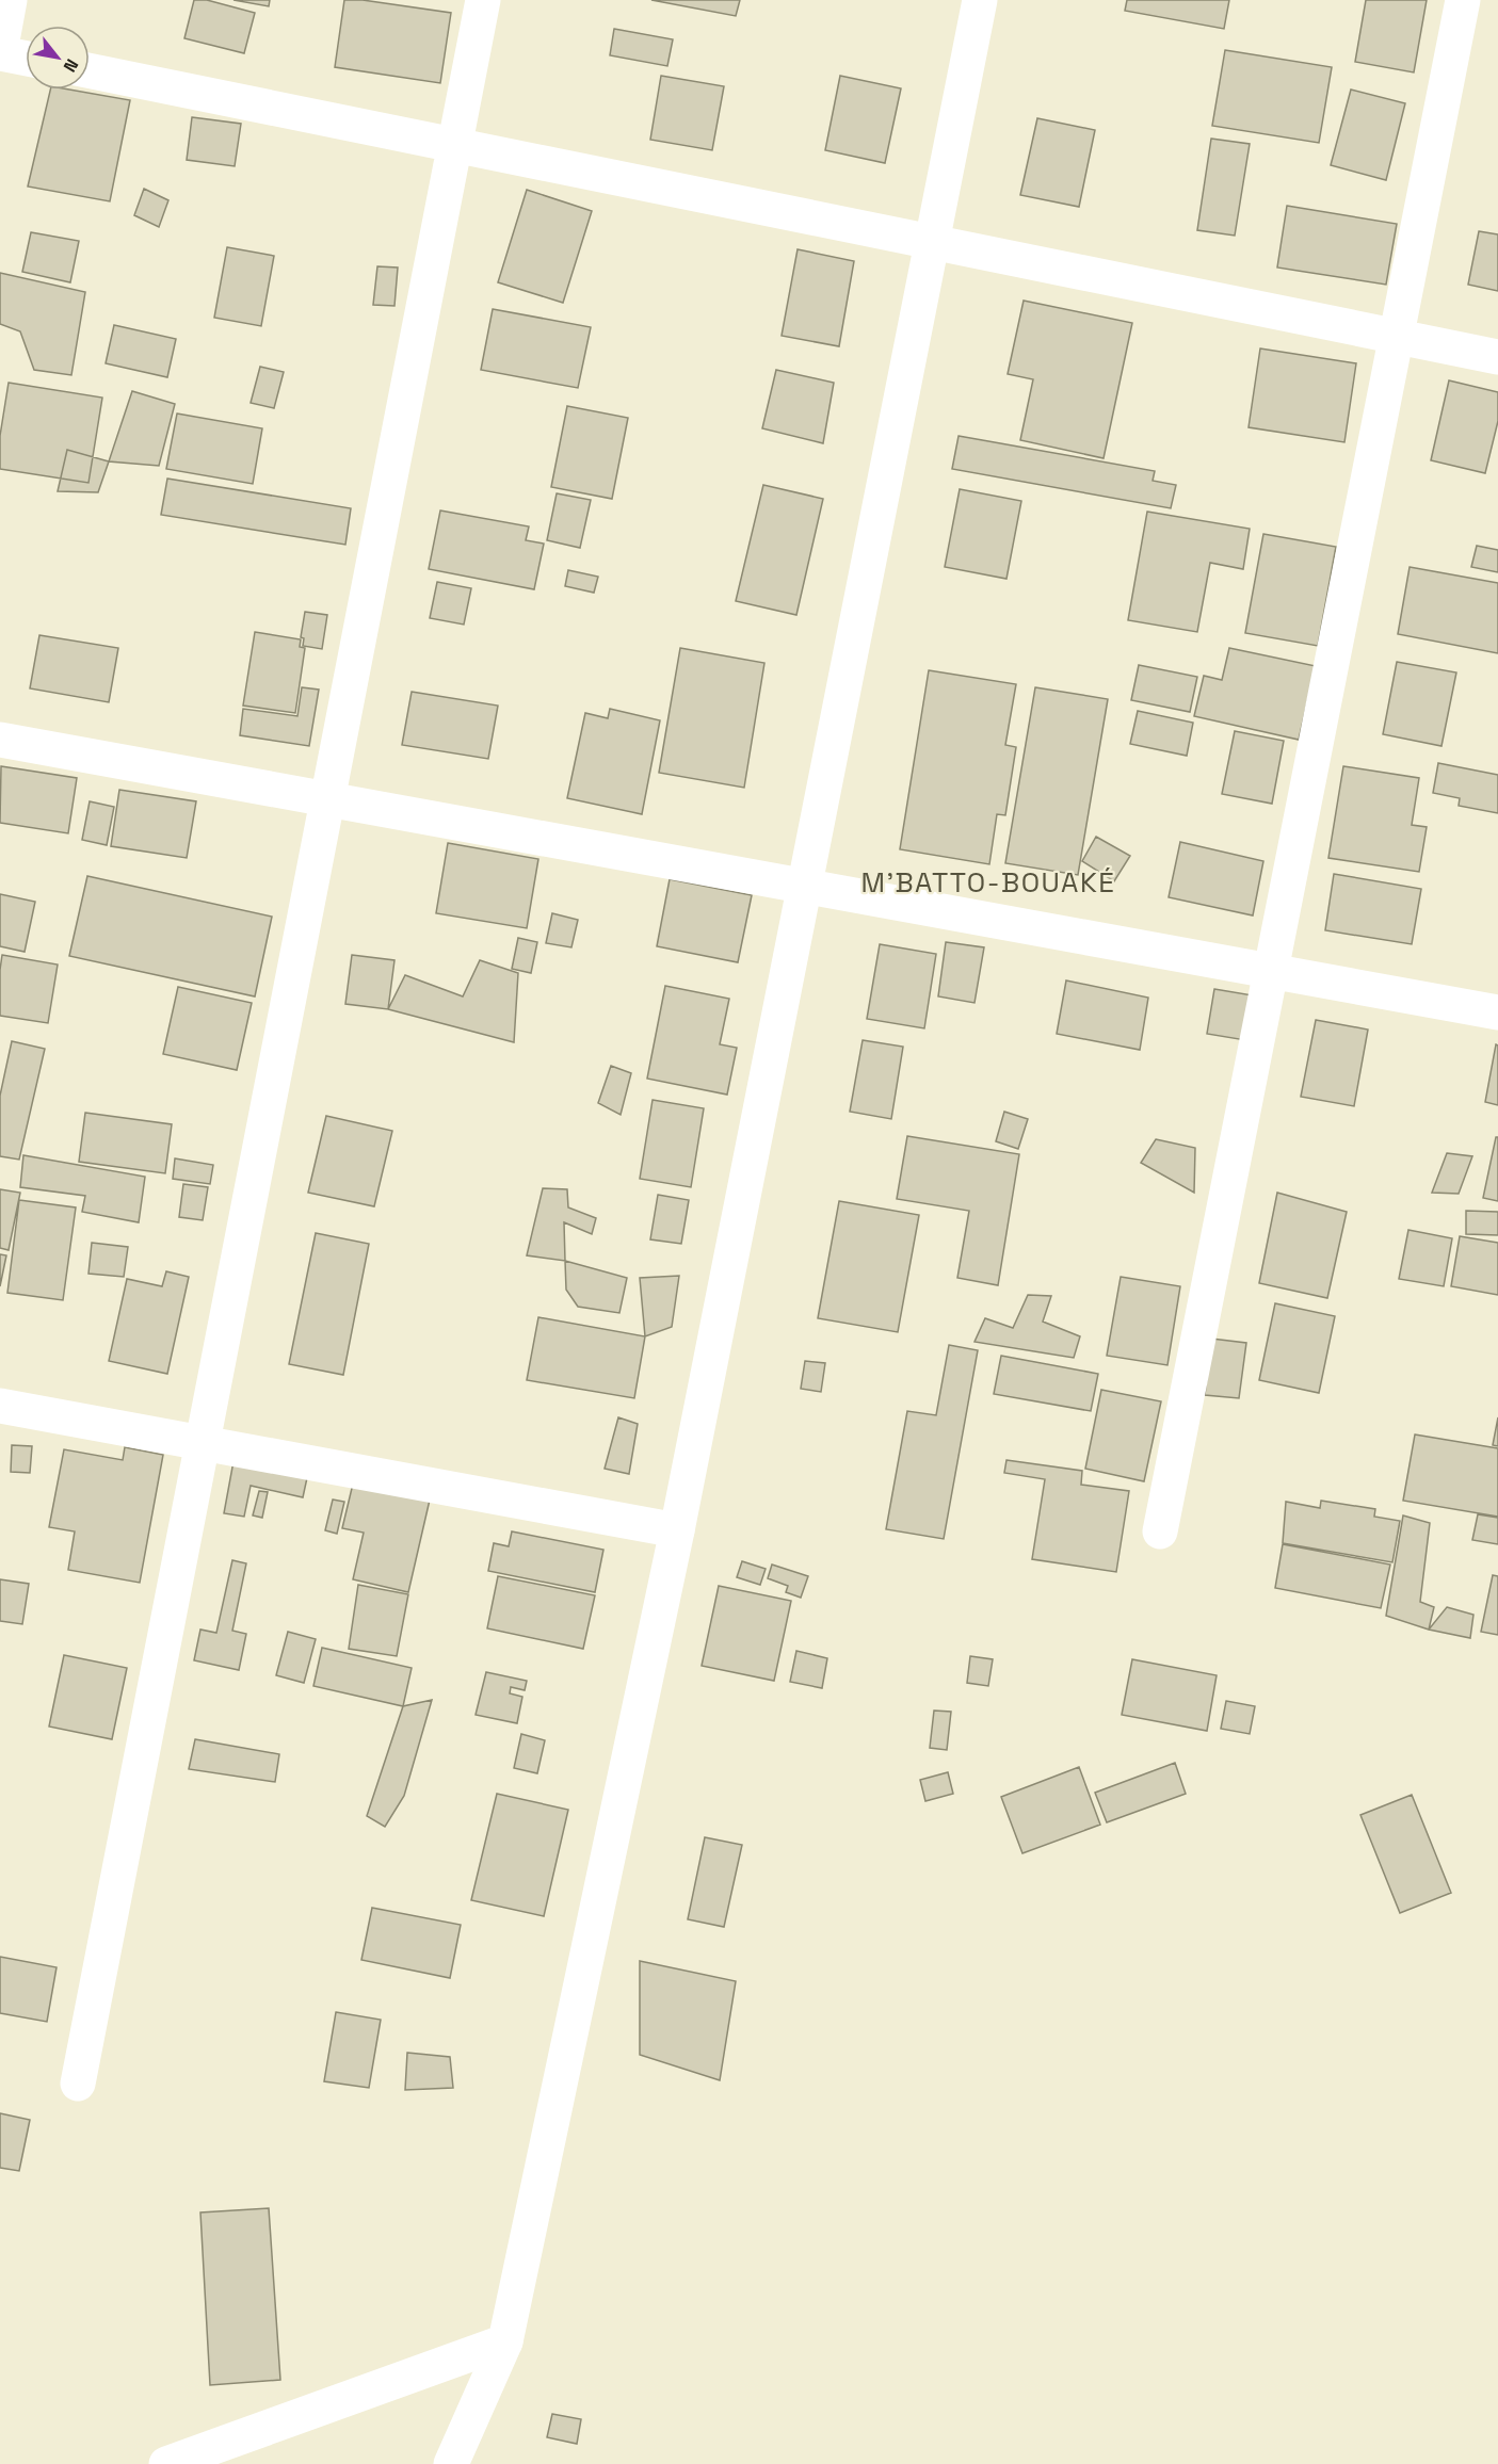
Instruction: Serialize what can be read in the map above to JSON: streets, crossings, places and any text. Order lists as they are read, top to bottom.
{
  "districts": ["M'BATTO-BOUAKÉ"],
  "north": "bottom right"
}
